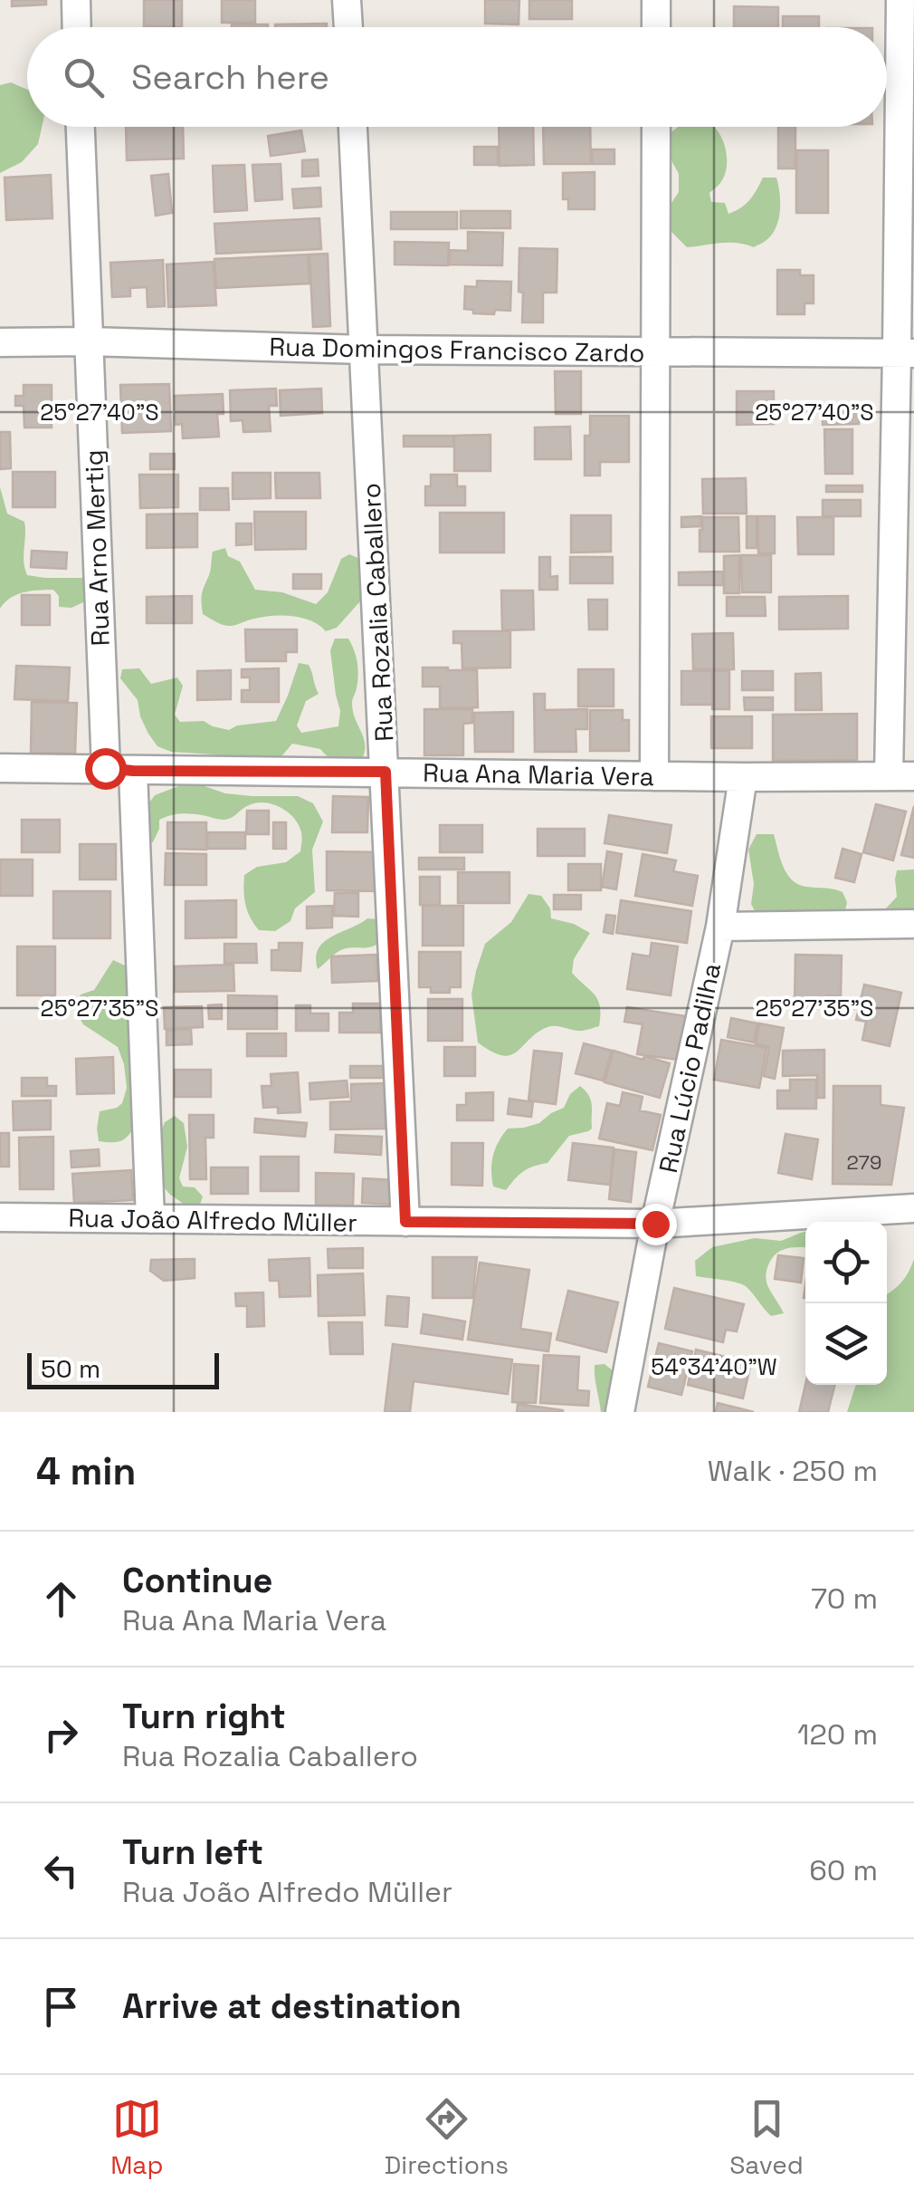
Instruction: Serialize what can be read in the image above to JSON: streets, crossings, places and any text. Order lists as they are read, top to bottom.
{
  "streets": {
    "street": [
      "Rua Domingos Francisco Zardo",
      "Rua Arno Mertig",
      "Rua Rozalia Caballero",
      "Rua Ana Maria Vera",
      "Rua Lúcio Padilha",
      "Rua João Alfredo Müller"
    ]
  },
  "crossings": [
    ["Rua Domingos Francisco Zardo", "Rua Arno Mertig"],
    ["Rua Domingos Francisco Zardo", "Rua Rozalia Caballero"],
    ["Rua Arno Mertig", "Rua Ana Maria Vera"],
    ["Rua Arno Mertig", "Rua João Alfredo Müller"],
    ["Rua Rozalia Caballero", "Rua Ana Maria Vera"],
    ["Rua Rozalia Caballero", "Rua João Alfredo Müller"],
    ["Rua Ana Maria Vera", "Rua Lúcio Padilha"],
    ["Rua Lúcio Padilha", "Rua João Alfredo Müller"]
  ],
  "house_numbers": ["279"],
  "scale_bar": "50 m",
  "page": {
    "search": "Search here",
    "scale": "50 m",
    "heading": ["4 min", "Walk · 250 m"],
    "list": [
      ["Continue", "Rua Ana Maria Vera", "70 m"],
      ["Turn right", "Rua Rozalia Caballero", "120 m"],
      ["Turn left", "Rua João Alfredo Müller", "60 m"],
      "Arrive at destination"
    ],
    "nav": ["Map", "Directions", "Saved"]
  },
  "coordinates": ["25°27'40\"S", "25°27'35\"S", "54°34'40\"W"]
}
